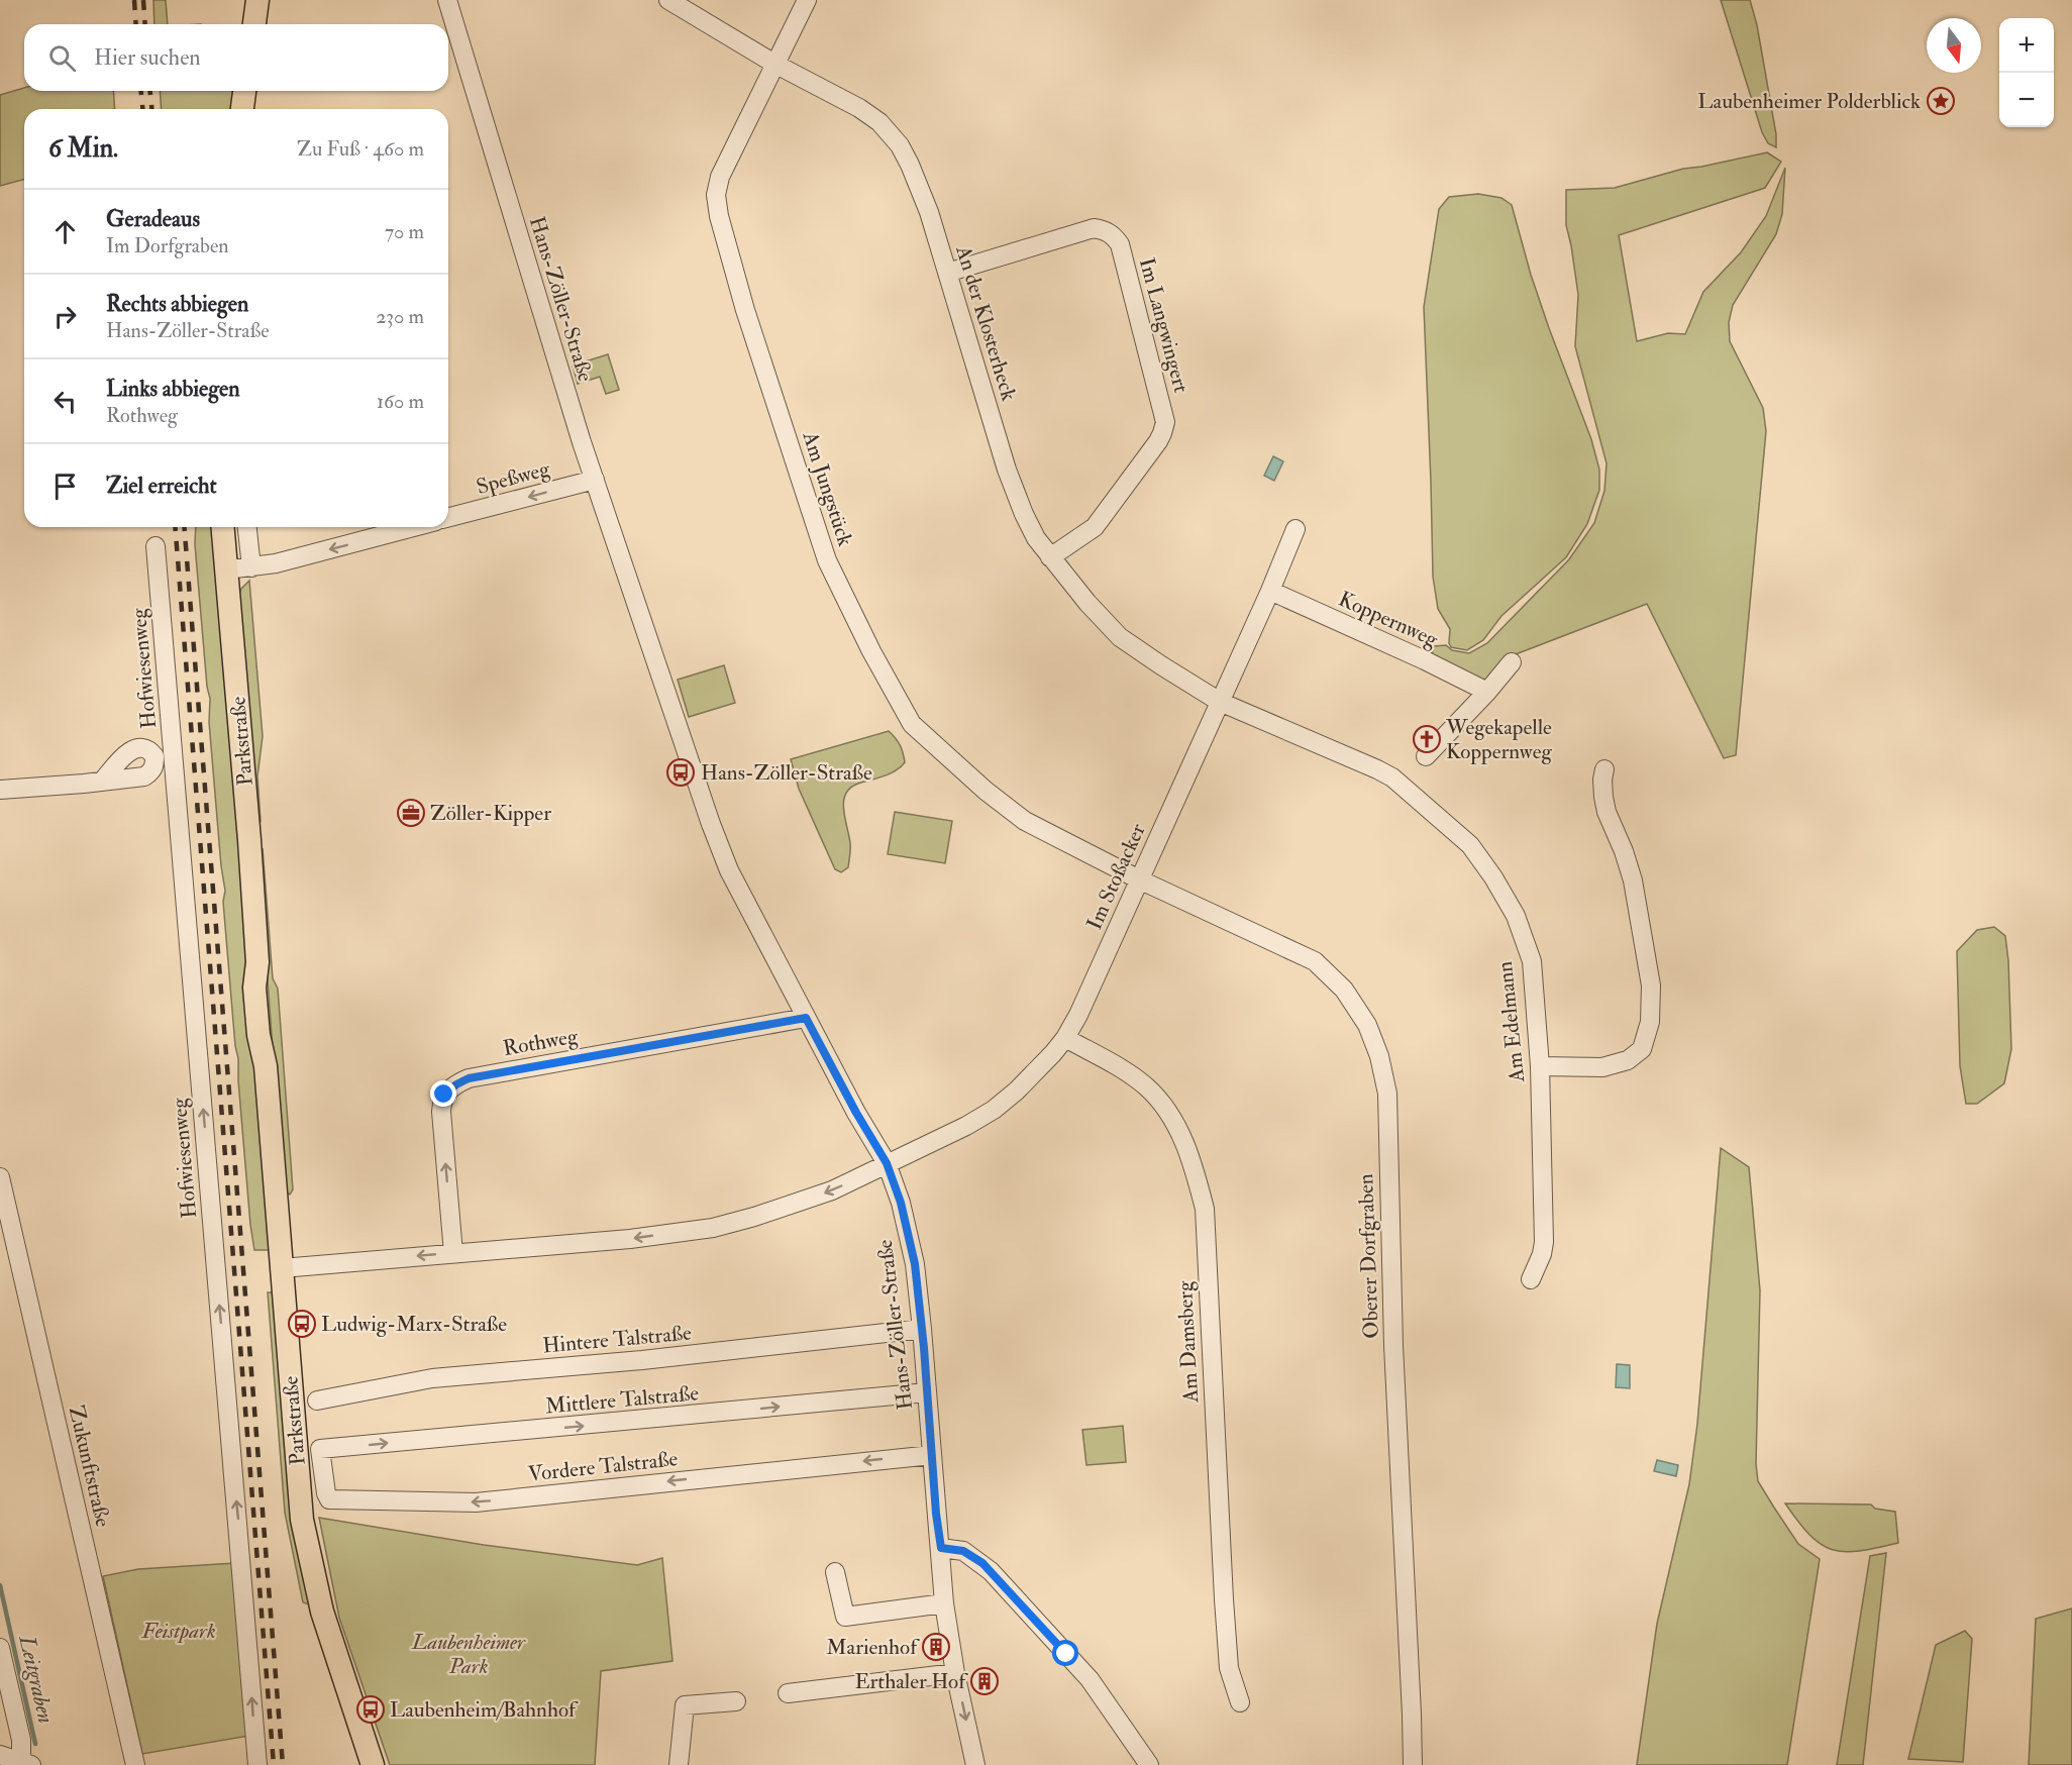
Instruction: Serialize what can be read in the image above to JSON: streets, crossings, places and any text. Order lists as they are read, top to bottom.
{
  "streets": {
    "main road": ["Parkstraße"],
    "street": [
      "Hans-Zöller-Straße",
      "An der Klosterheck",
      "Im Langwingert",
      "Speßweg",
      "Am Jungstück",
      "Koppernweg",
      "Hofwiesenweg",
      "Im Stoßacker",
      "Am Edelmann",
      "Rothweg",
      "Oberer Dorfgraben",
      "Hintere Talstraße",
      "Am Damsberg",
      "Mittlere Talstraße",
      "Zukunftstraße",
      "Vordere Talstraße"
    ]
  },
  "crossings": [
    ["Hans-Zöller-Straße", "Speßweg"],
    ["Hans-Zöller-Straße", "Im Stoßacker"],
    ["Hans-Zöller-Straße", "Rothweg"],
    ["Hans-Zöller-Straße", "Hintere Talstraße"],
    ["Hans-Zöller-Straße", "Mittlere Talstraße"],
    ["Hans-Zöller-Straße", "Vordere Talstraße"],
    ["An der Klosterheck", "Im Langwingert"],
    ["An der Klosterheck", "Am Jungstück"],
    ["An der Klosterheck", "Im Stoßacker"],
    ["An der Klosterheck", "Am Edelmann"],
    ["Am Jungstück", "Im Stoßacker"],
    ["Am Jungstück", "Oberer Dorfgraben"],
    ["Koppernweg", "Im Stoßacker"],
    ["Im Stoßacker", "Am Edelmann"],
    ["Im Stoßacker", "Oberer Dorfgraben"],
    ["Im Stoßacker", "Am Damsberg"],
    ["Mittlere Talstraße", "Vordere Talstraße"]
  ],
  "one_way": [
    "Speßweg",
    "Hofwiesenweg",
    "Mittlere Talstraße",
    "Vordere Talstraße"
  ],
  "water": ["Leitgraben"],
  "parks": ["Feistpark", "Laubenheimer Park"],
  "places": {
    "place": ["Laubenheimer Polderblick"],
    "church": ["Wegekapelle Koppernweg"],
    "bus stop": ["Hans-Zöller-Straße", "Ludwig-Marx-Straße", "Laubenheim/Bahnhof"],
    "office": ["Zöller-Kipper"],
    "building": ["Marienhof", "Erthaler Hof"]
  },
  "north": "bottom",
  "page": {
    "map_buttons": ["+", "−"],
    "search": "Hier suchen",
    "heading": ["6 Min.", "Zu Fuß · 460 m"],
    "list": [
      ["Geradeaus", "Im Dorfgraben", "70 m"],
      ["Rechts abbiegen", "Hans-Zöller-Straße", "230 m"],
      ["Links abbiegen", "Rothweg", "160 m"],
      "Ziel erreicht"
    ]
  }
}
